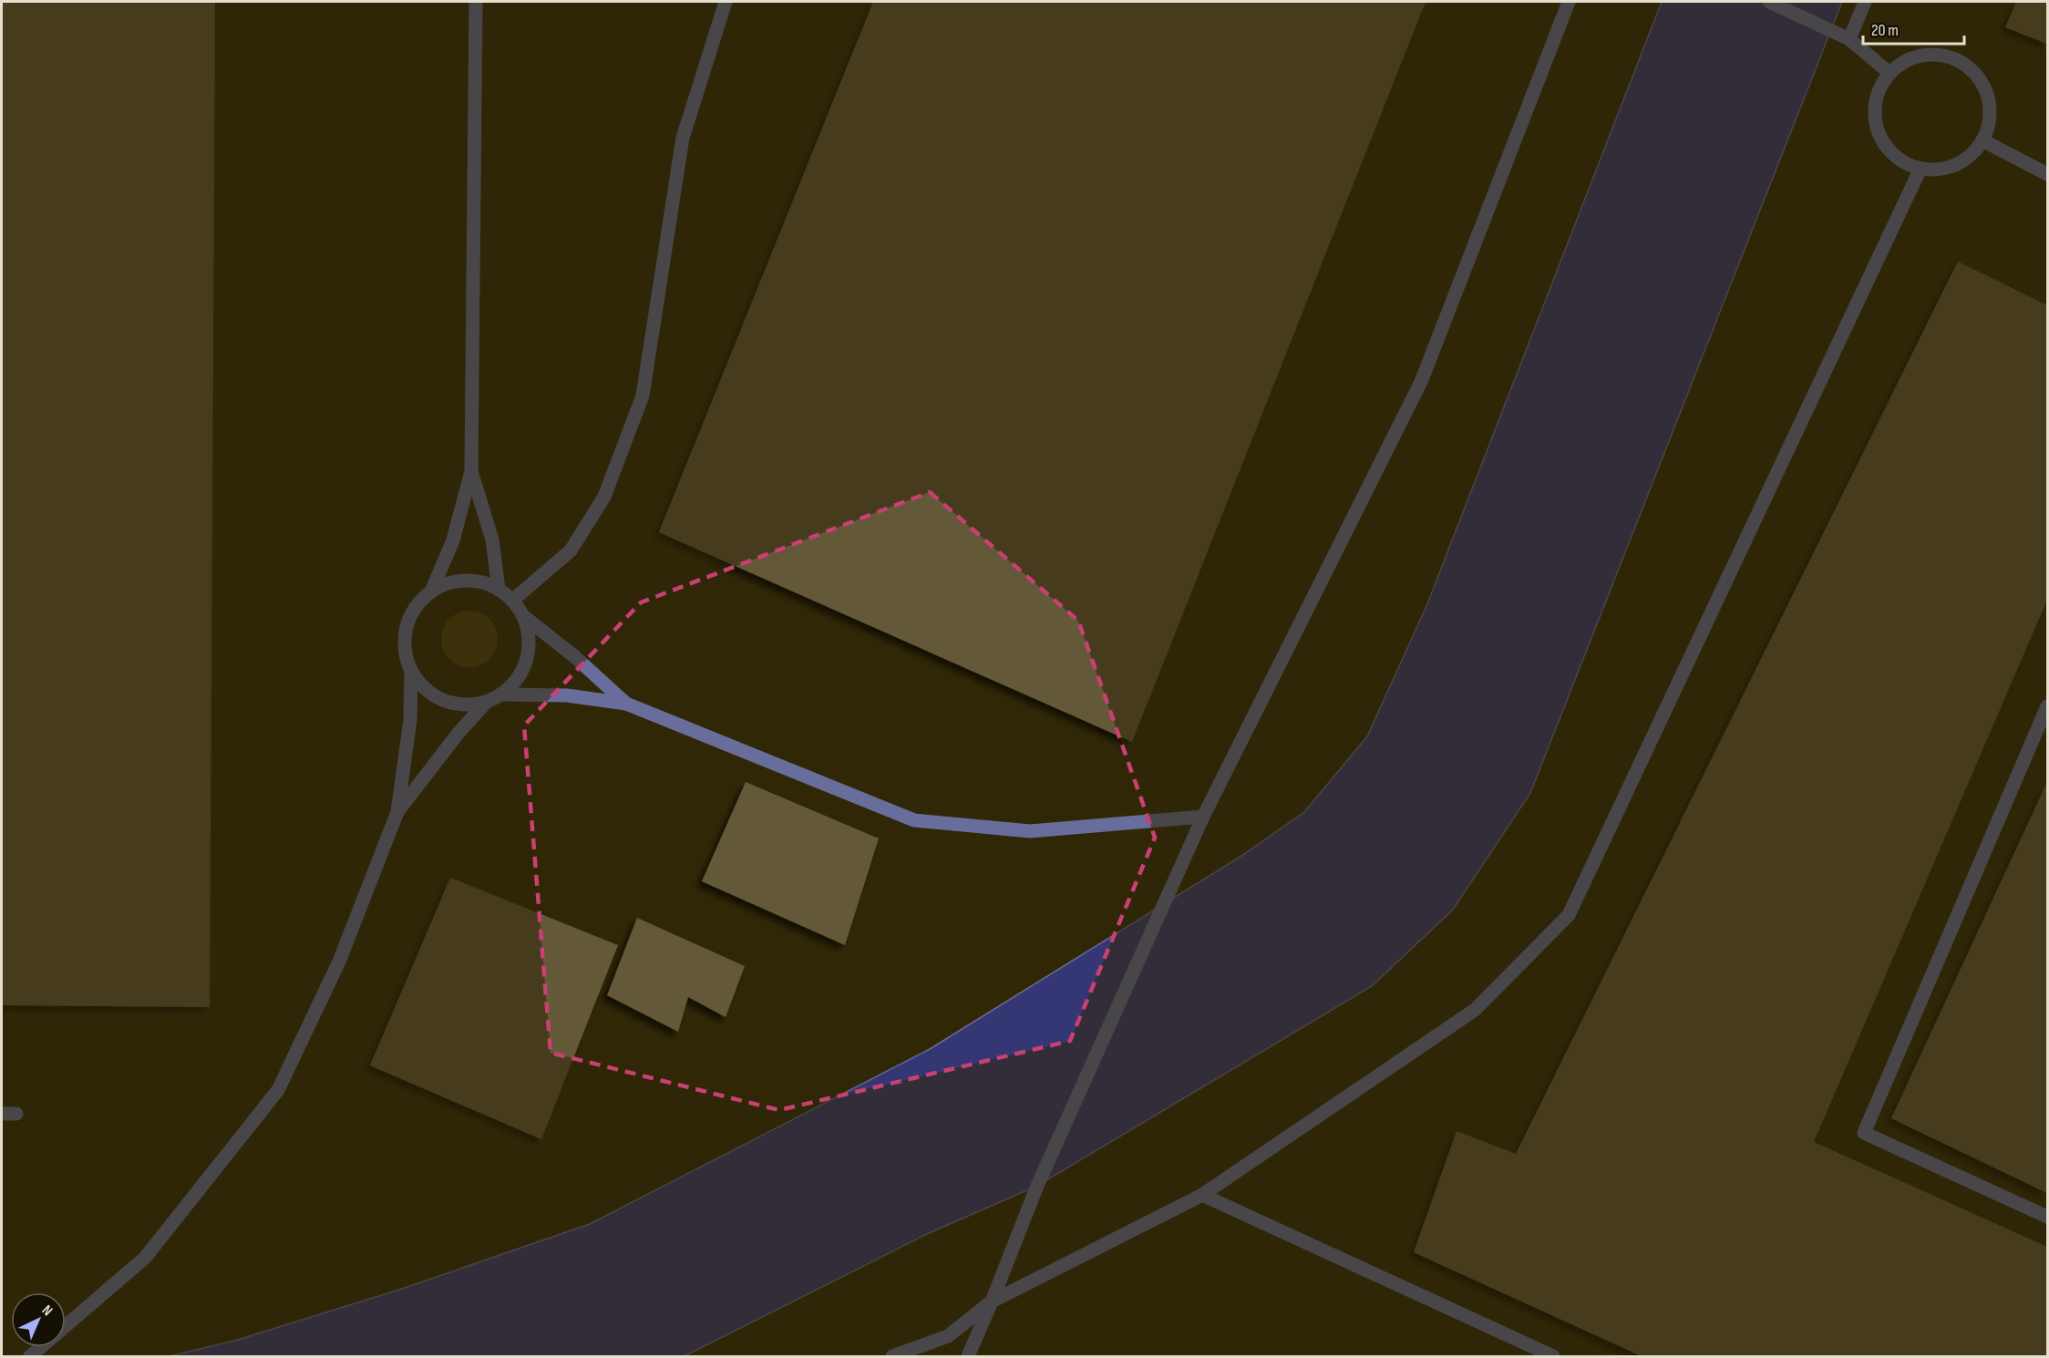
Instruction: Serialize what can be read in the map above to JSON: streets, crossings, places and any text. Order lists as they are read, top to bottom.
{
  "scale_bar": "20 m",
  "north": "top right"
}
